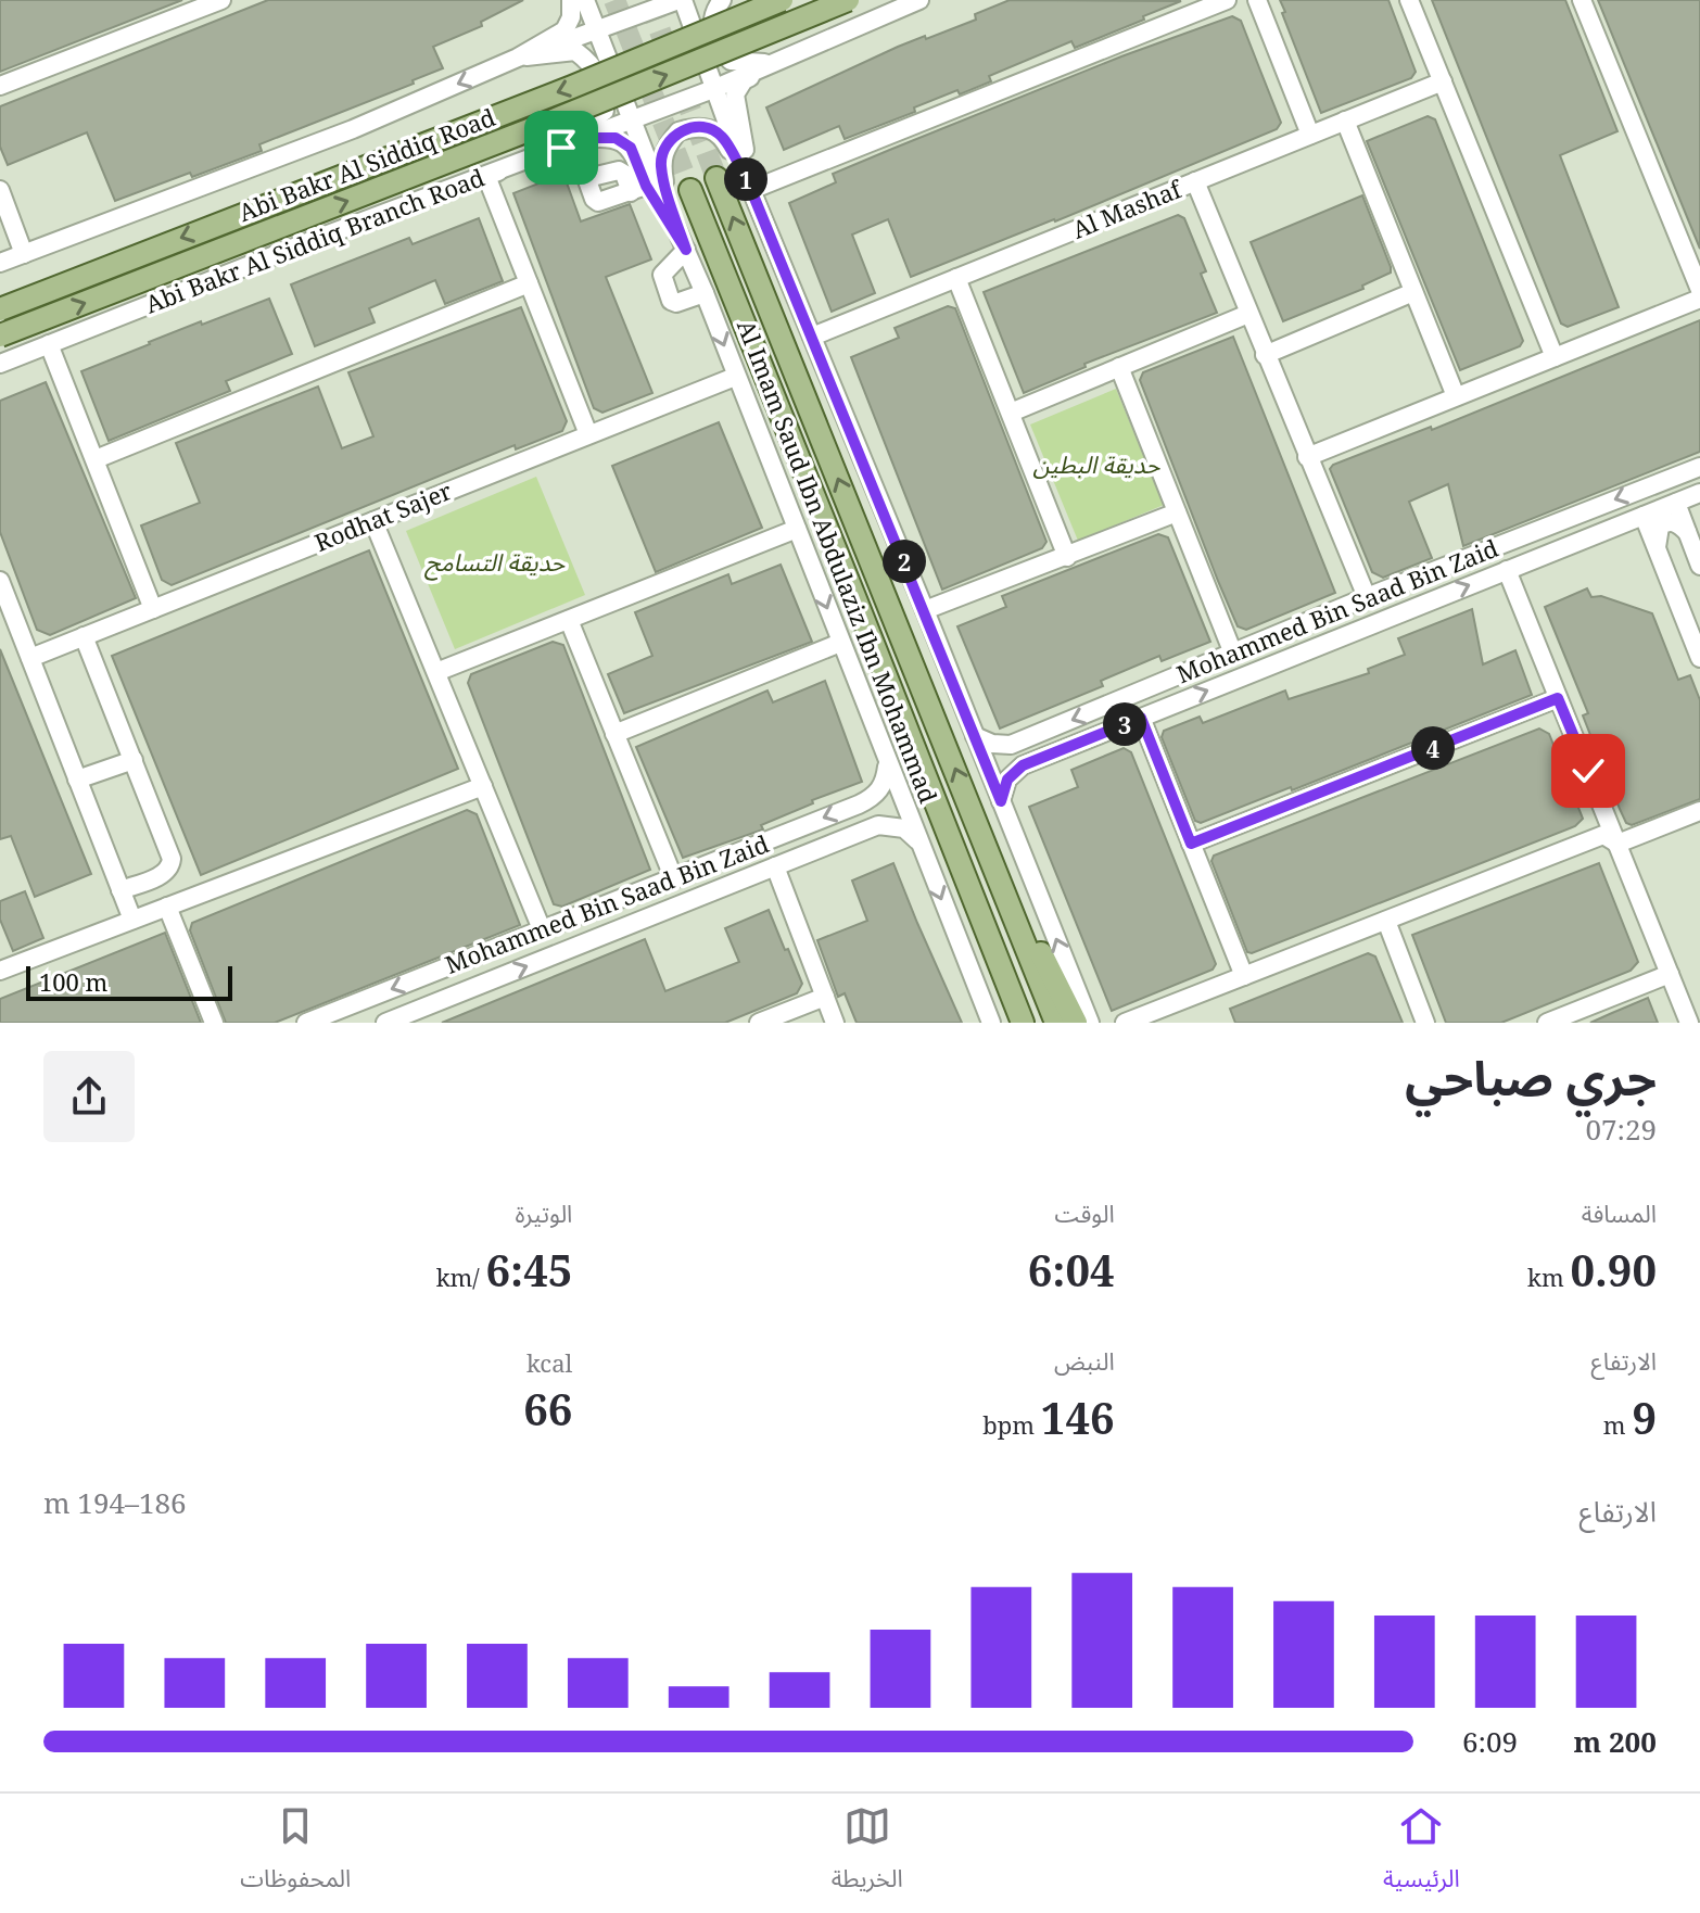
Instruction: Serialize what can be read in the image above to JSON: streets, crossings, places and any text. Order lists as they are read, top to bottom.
{
  "streets": {
    "main road": ["Abi Bakr Al Siddiq Road", "Al Imam Saud Ibn Abdulaziz Ibn Mohammad"],
    "street": [
      "Al Mashaf",
      "Abi Bakr Al Siddiq Branch Road",
      "Rodhat Sajer",
      "Mohammed Bin Saad Bin Zaid"
    ]
  },
  "crossings": [
    ["Abi Bakr Al Siddiq Branch Road", "Al Imam Saud Ibn Abdulaziz Ibn Mohammad"],
    ["Rodhat Sajer", "Al Imam Saud Ibn Abdulaziz Ibn Mohammad"],
    ["Al Imam Saud Ibn Abdulaziz Ibn Mohammad", "Mohammed Bin Saad Bin Zaid"]
  ],
  "parks": ["حديقة البطين", "حديقة التسامح"],
  "scale_bar": "100 m",
  "page": {
    "pins": [
      "1",
      "2",
      "3",
      "4"
    ],
    "scale": "100 m",
    "heading": ["جري صباحي", "07:29"],
    "stats": [
      ["المسافة", "0.90 km"],
      ["الوقت", "6:04"],
      ["الوتيرة", "6:45 /km"],
      ["الارتفاع", "9 m"],
      ["النبض", "146 bpm"],
      ["kcal", "66"]
    ],
    "chart": ["الارتفاع", "186–194 m"],
    "list": [
      {
        "name": "200 m",
        "note": "6:09"
      }
    ],
    "tabs": ["الرئيسية", "الخريطة", "المحفوظات"]
  }
}
